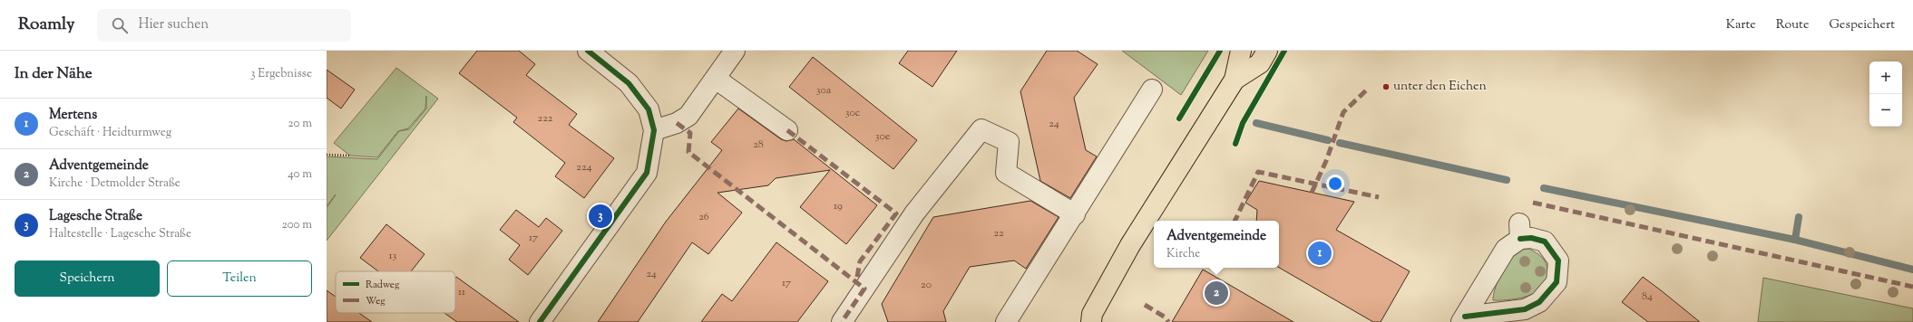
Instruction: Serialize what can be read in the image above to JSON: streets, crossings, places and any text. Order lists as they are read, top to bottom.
{
  "places": ["unter den Eichen"],
  "house_numbers": [
    "30a",
    "30c",
    "222",
    "24",
    "30e",
    "28",
    "224",
    "19",
    "26",
    "22",
    "17",
    "13",
    "24",
    "17",
    "20",
    "11",
    "84"
  ],
  "legend": ["Radweg", "Weg"],
  "page": {
    "header": "Roamly",
    "search": "Hier suchen",
    "nav": ["Karte", "Route", "Gespeichert"],
    "heading": ["In der Nähe", "3 Ergebnisse"],
    "map_buttons": ["+", "−"],
    "list": [
      {
        "mark": "1",
        "name": "Mertens",
        "note": "Geschäft · Heidturmweg",
        "value": "20 m"
      },
      {
        "mark": "2",
        "name": "Adventgemeinde",
        "note": "Kirche · Detmolder Straße",
        "value": "40 m"
      },
      {
        "mark": "3",
        "name": "Lagesche Straße",
        "note": "Haltestelle · Lagesche Straße",
        "value": "200 m"
      }
    ],
    "pins": ["3", "1", "2"],
    "popup": ["Adventgemeinde", "Kirche"],
    "buttons": ["Speichern", "Teilen"]
  }
}
